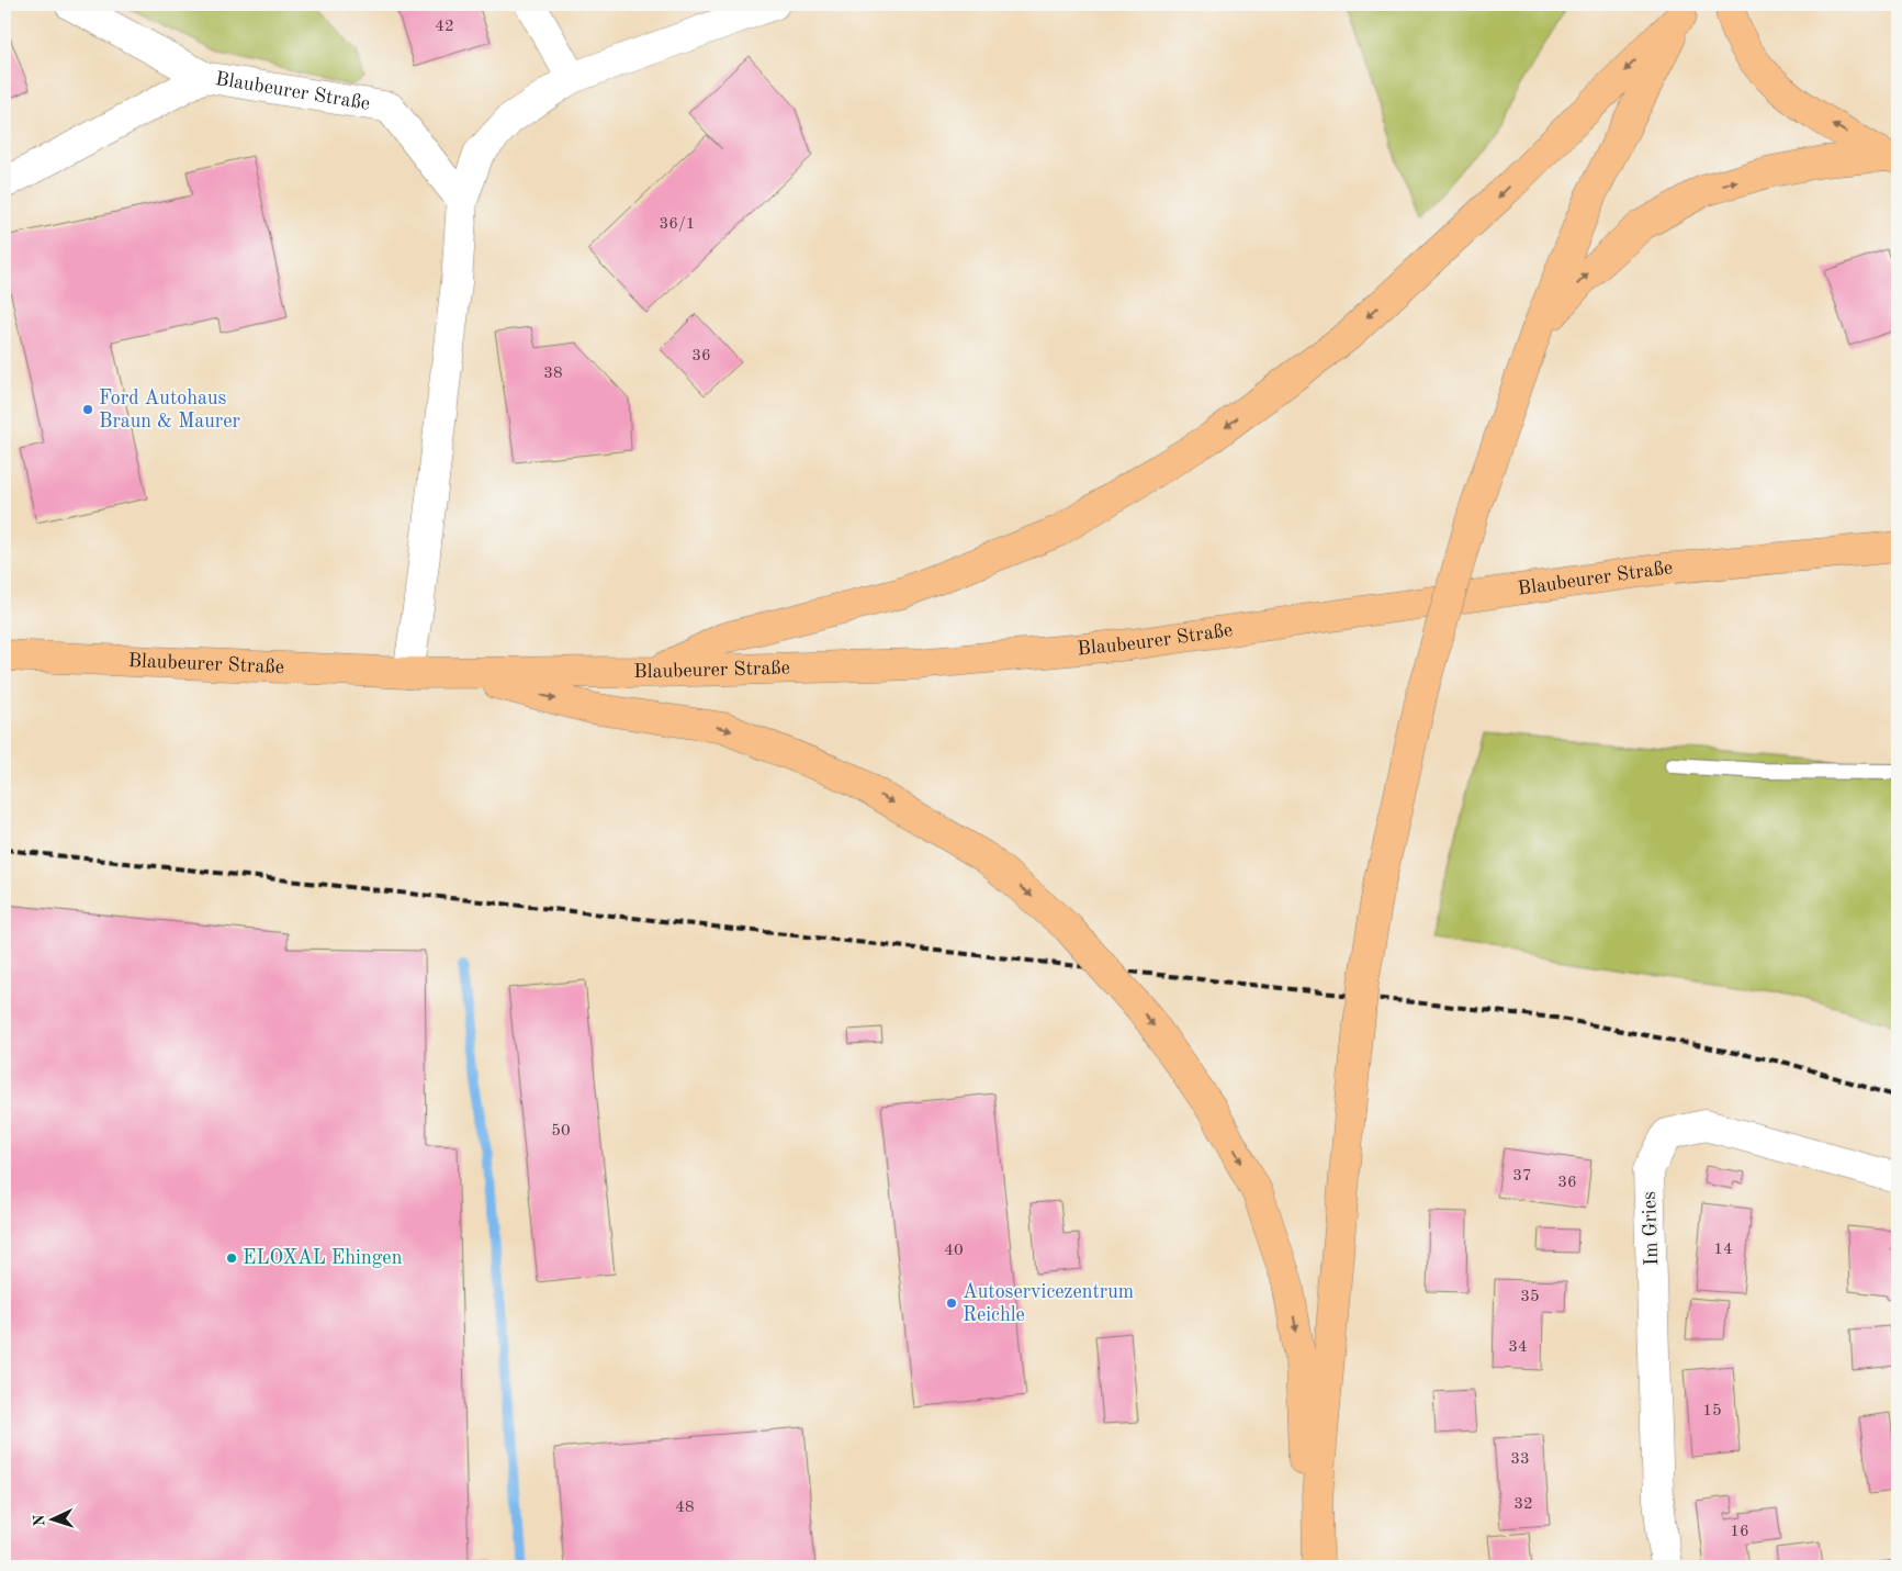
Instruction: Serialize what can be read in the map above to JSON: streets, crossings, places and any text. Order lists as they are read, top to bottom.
{
  "streets": {
    "main road": ["Blaubeurer Straße"],
    "street": ["Im Gries"]
  },
  "places": ["Ford Autohaus Braun & Maurer", "ELOXAL Ehingen", "Autoservicezentrum Reichle"],
  "house_numbers": [
    "42",
    "36/1",
    "36",
    "38",
    "50",
    "37",
    "36",
    "14",
    "40",
    "35",
    "34",
    "15",
    "33",
    "32",
    "48",
    "16"
  ],
  "north": "left"
}
